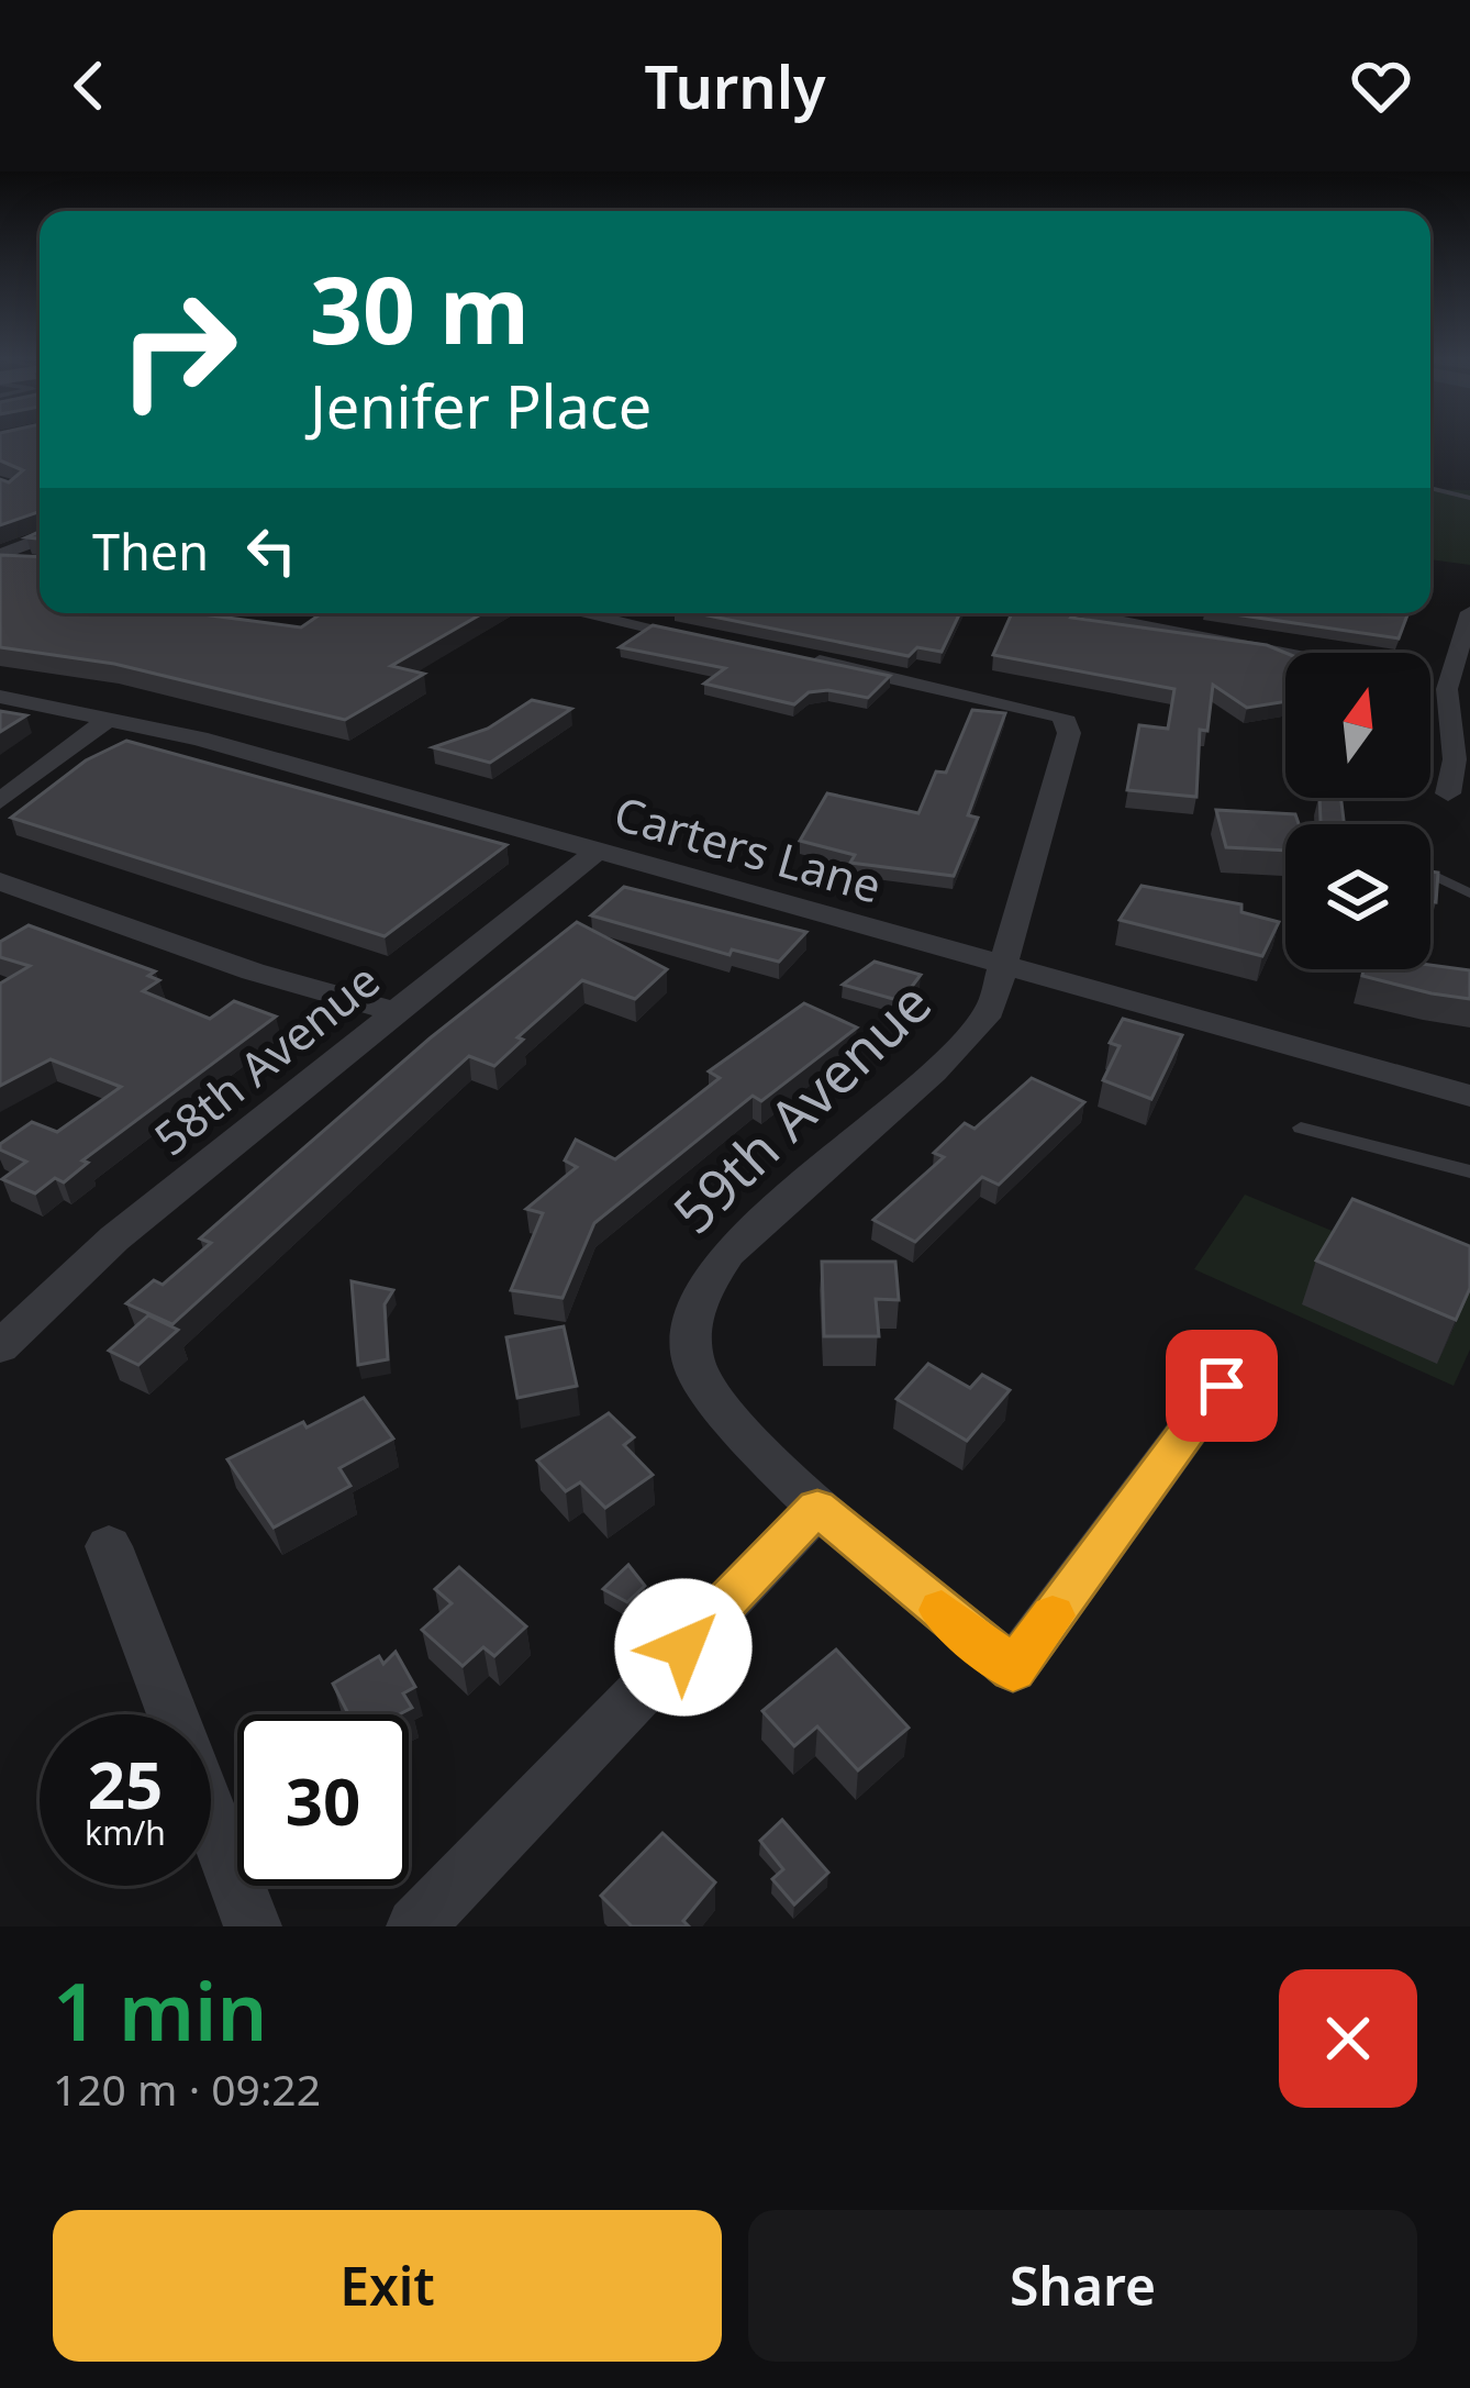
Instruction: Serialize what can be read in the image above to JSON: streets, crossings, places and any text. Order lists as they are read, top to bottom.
{
  "streets": {
    "street": ["Carters Lane", "58th Avenue", "59th Avenue"]
  },
  "crossings": [
    ["Carters Lane", "58th Avenue"],
    ["Carters Lane", "59th Avenue"]
  ],
  "north": "top",
  "page": {
    "header": "Turnly",
    "turn": ["30 m", "Jenifer Place"],
    "then": "Then",
    "speed": "25 km/h",
    "limit": "30",
    "heading": ["1 min", "120 m · 09:22"],
    "buttons": ["Exit", "Share"]
  }
}
